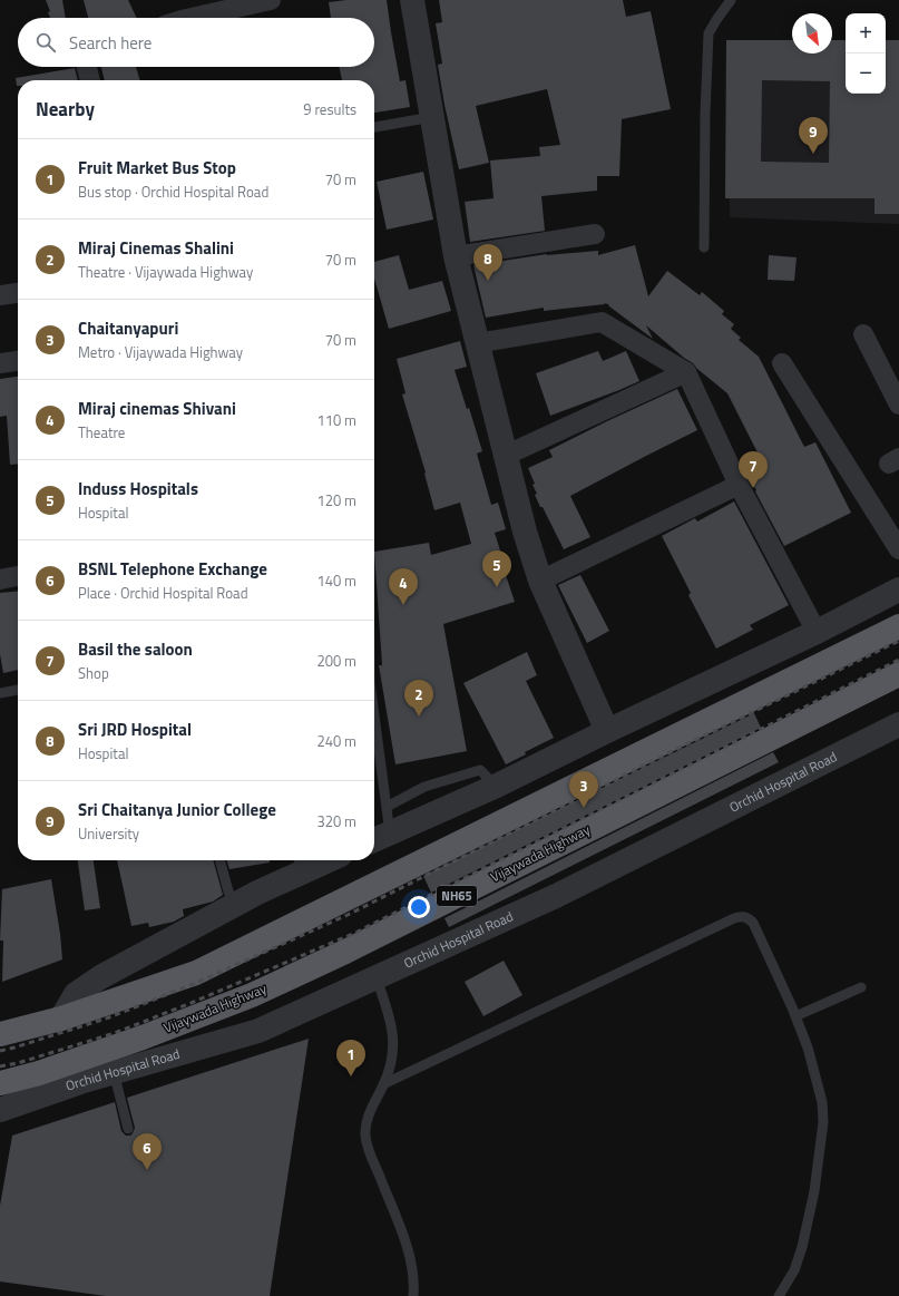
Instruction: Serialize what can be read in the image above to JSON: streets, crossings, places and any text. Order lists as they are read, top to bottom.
{
  "streets": {
    "highway": ["Vijaywada Highway", "NH65"],
    "street": ["Orchid Hospital Road"]
  },
  "north": "bottom right",
  "page": {
    "map_buttons": ["+", "−"],
    "search": "Search here",
    "heading": ["Nearby", "9 results"],
    "pins": [
      "9",
      "8",
      "7",
      "5",
      "4",
      "2",
      "3",
      "1",
      "6"
    ],
    "list": [
      {
        "mark": "1",
        "name": "Fruit Market Bus Stop",
        "note": "Bus stop · Orchid Hospital Road",
        "value": "70 m"
      },
      {
        "mark": "2",
        "name": "Miraj Cinemas Shalini",
        "note": "Theatre · Vijaywada Highway",
        "value": "70 m"
      },
      {
        "mark": "3",
        "name": "Chaitanyapuri",
        "note": "Metro · Vijaywada Highway",
        "value": "70 m"
      },
      {
        "mark": "4",
        "name": "Miraj cinemas Shivani",
        "note": "Theatre",
        "value": "110 m"
      },
      {
        "mark": "5",
        "name": "Induss Hospitals",
        "note": "Hospital",
        "value": "120 m"
      },
      {
        "mark": "6",
        "name": "BSNL Telephone Exchange",
        "note": "Place · Orchid Hospital Road",
        "value": "140 m"
      },
      {
        "mark": "7",
        "name": "Basil the saloon",
        "note": "Shop",
        "value": "200 m"
      },
      {
        "mark": "8",
        "name": "Sri JRD Hospital",
        "note": "Hospital",
        "value": "240 m"
      },
      {
        "mark": "9",
        "name": "Sri Chaitanya Junior College",
        "note": "University",
        "value": "320 m"
      }
    ]
  }
}
